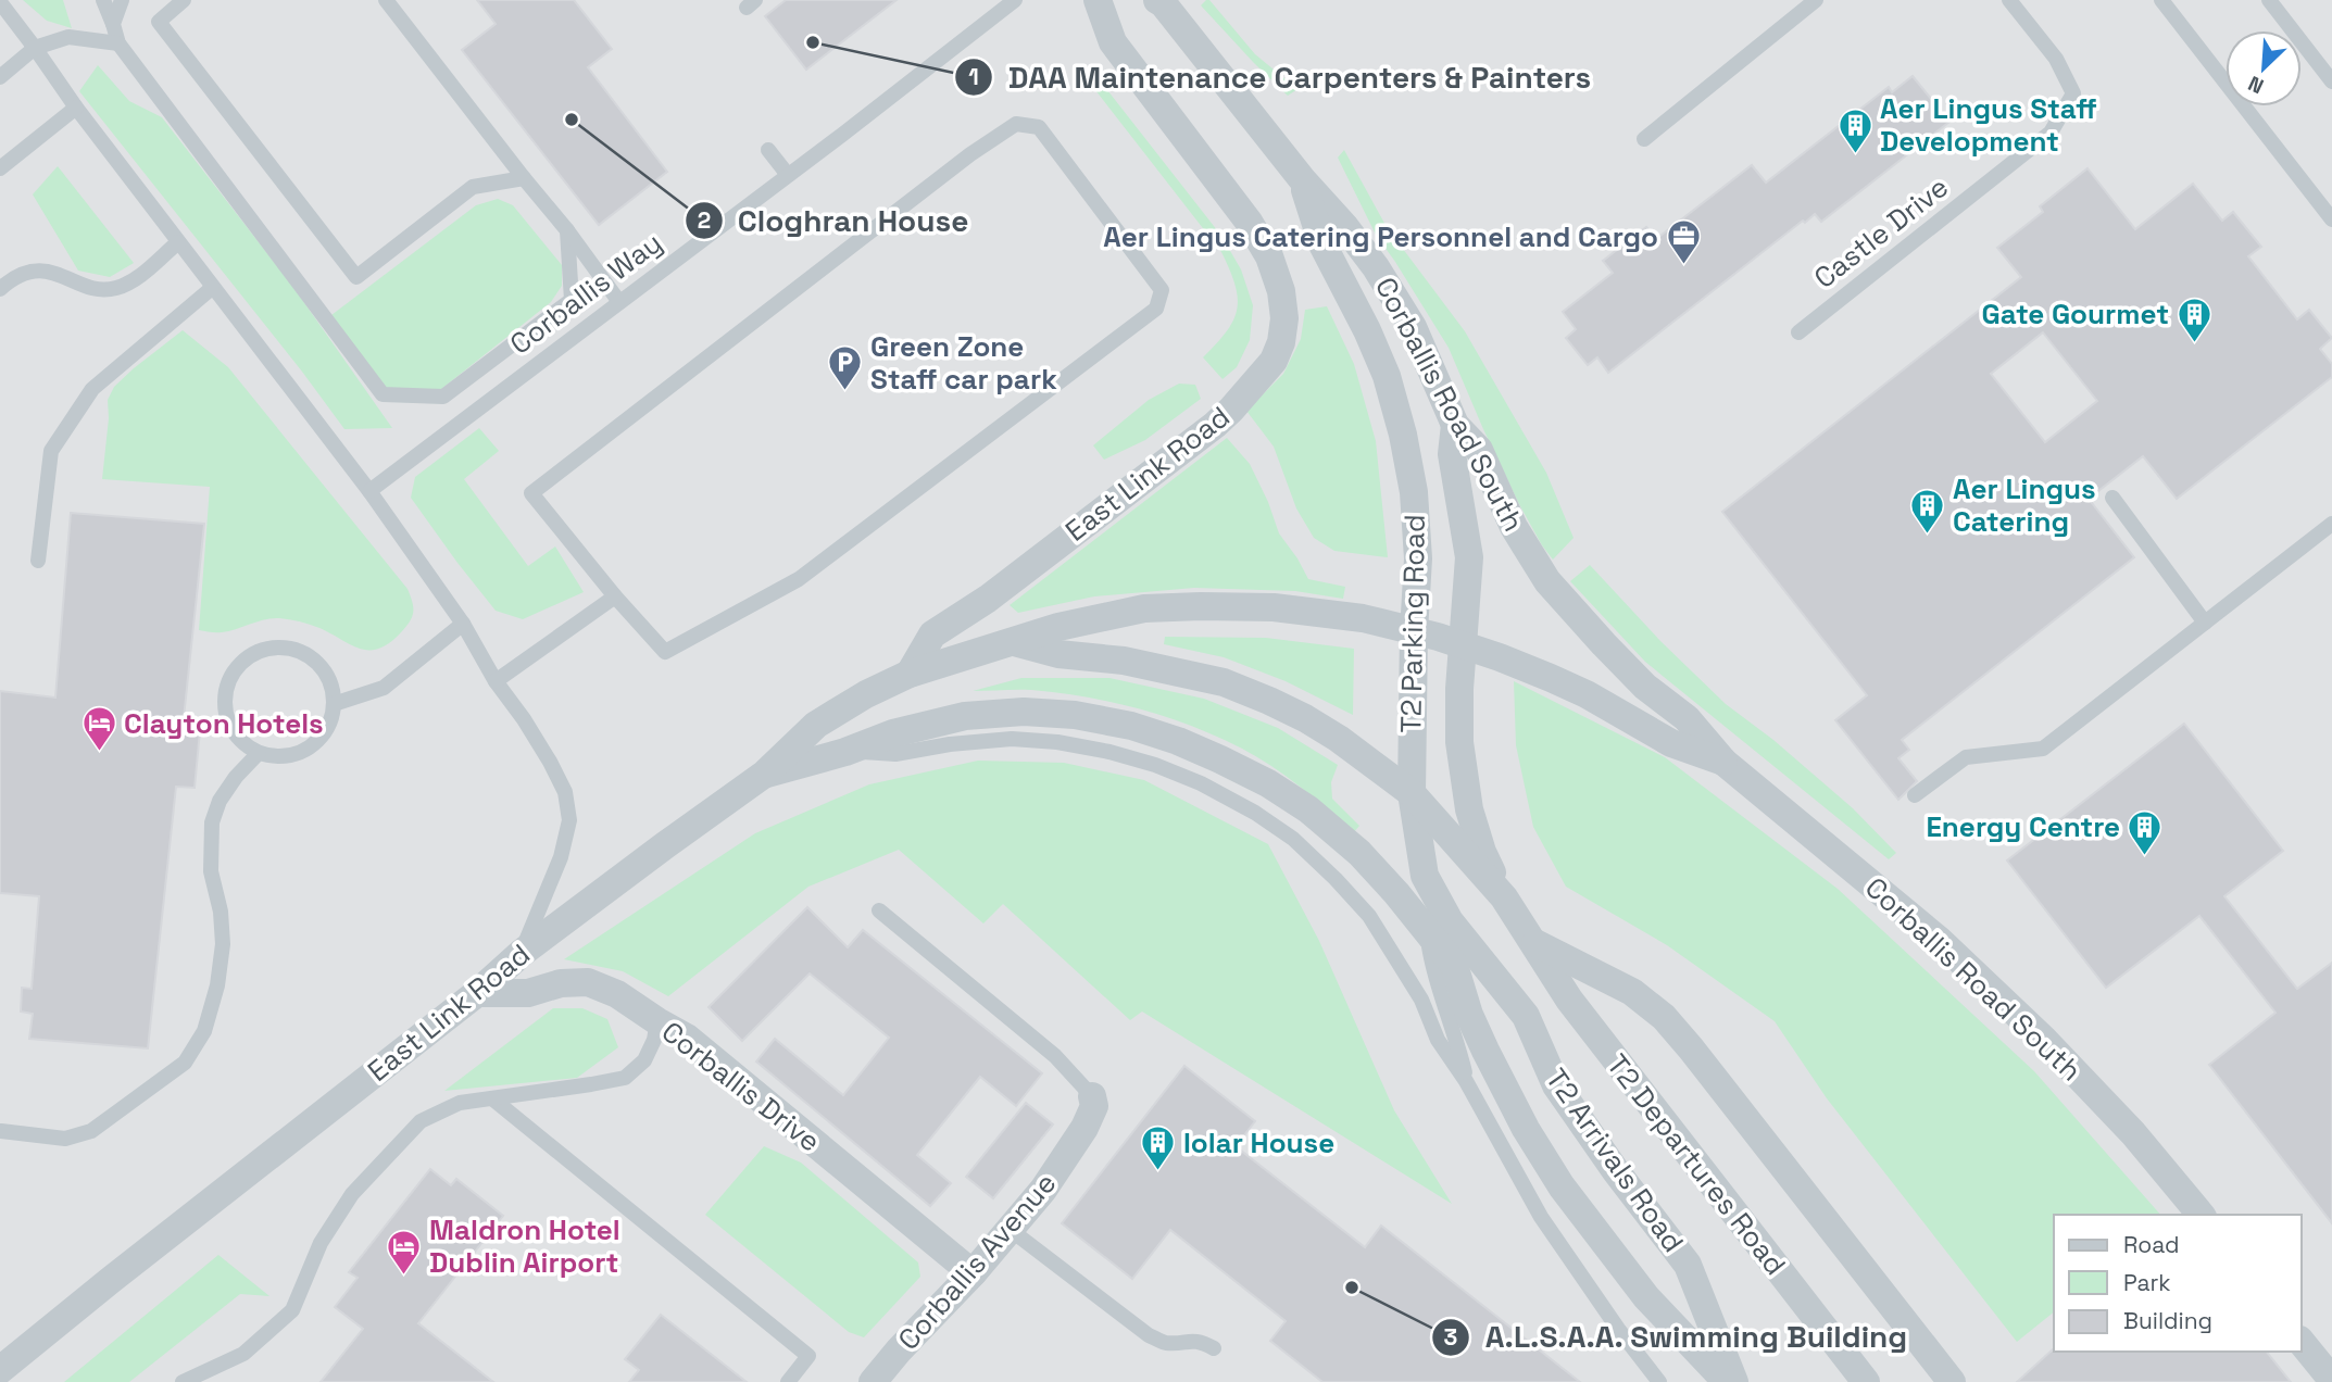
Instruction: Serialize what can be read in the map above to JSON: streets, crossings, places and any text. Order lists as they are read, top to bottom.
{
  "streets": {
    "street": [
      "Corballis Road South",
      "East Link Road",
      "T2 Parking Road",
      "Corballis Drive",
      "T2 Arrivals Road",
      "T2 Departures Road",
      "Corballis Avenue"
    ],
    "lane": ["Castle Drive", "Corballis Way"]
  },
  "crossings": [
    ["Corballis Road South", "East Link Road"],
    ["Corballis Road South", "T2 Parking Road"],
    ["East Link Road", "T2 Parking Road"],
    ["East Link Road", "Corballis Drive"],
    ["T2 Parking Road", "T2 Arrivals Road"],
    ["Corballis Drive", "Corballis Avenue"]
  ],
  "places": {
    "other": ["DAA Maintenance Carpenters & Painters", "Cloghran House", "A.L.S.A.A. Swimming Building"],
    "building": [
      "Aer Lingus Staff Development",
      "Gate Gourmet",
      "Aer Lingus Catering",
      "Energy Centre",
      "Iolar House"
    ],
    "office": ["Aer Lingus Catering Personnel and Cargo"],
    "parking": ["Green Zone Staff car park"],
    "hotel": ["Clayton Hotels", "Maldron Hotel Dublin Airport"]
  },
  "legend": ["Road", "Park", "Building"],
  "north": "bottom left"
}
